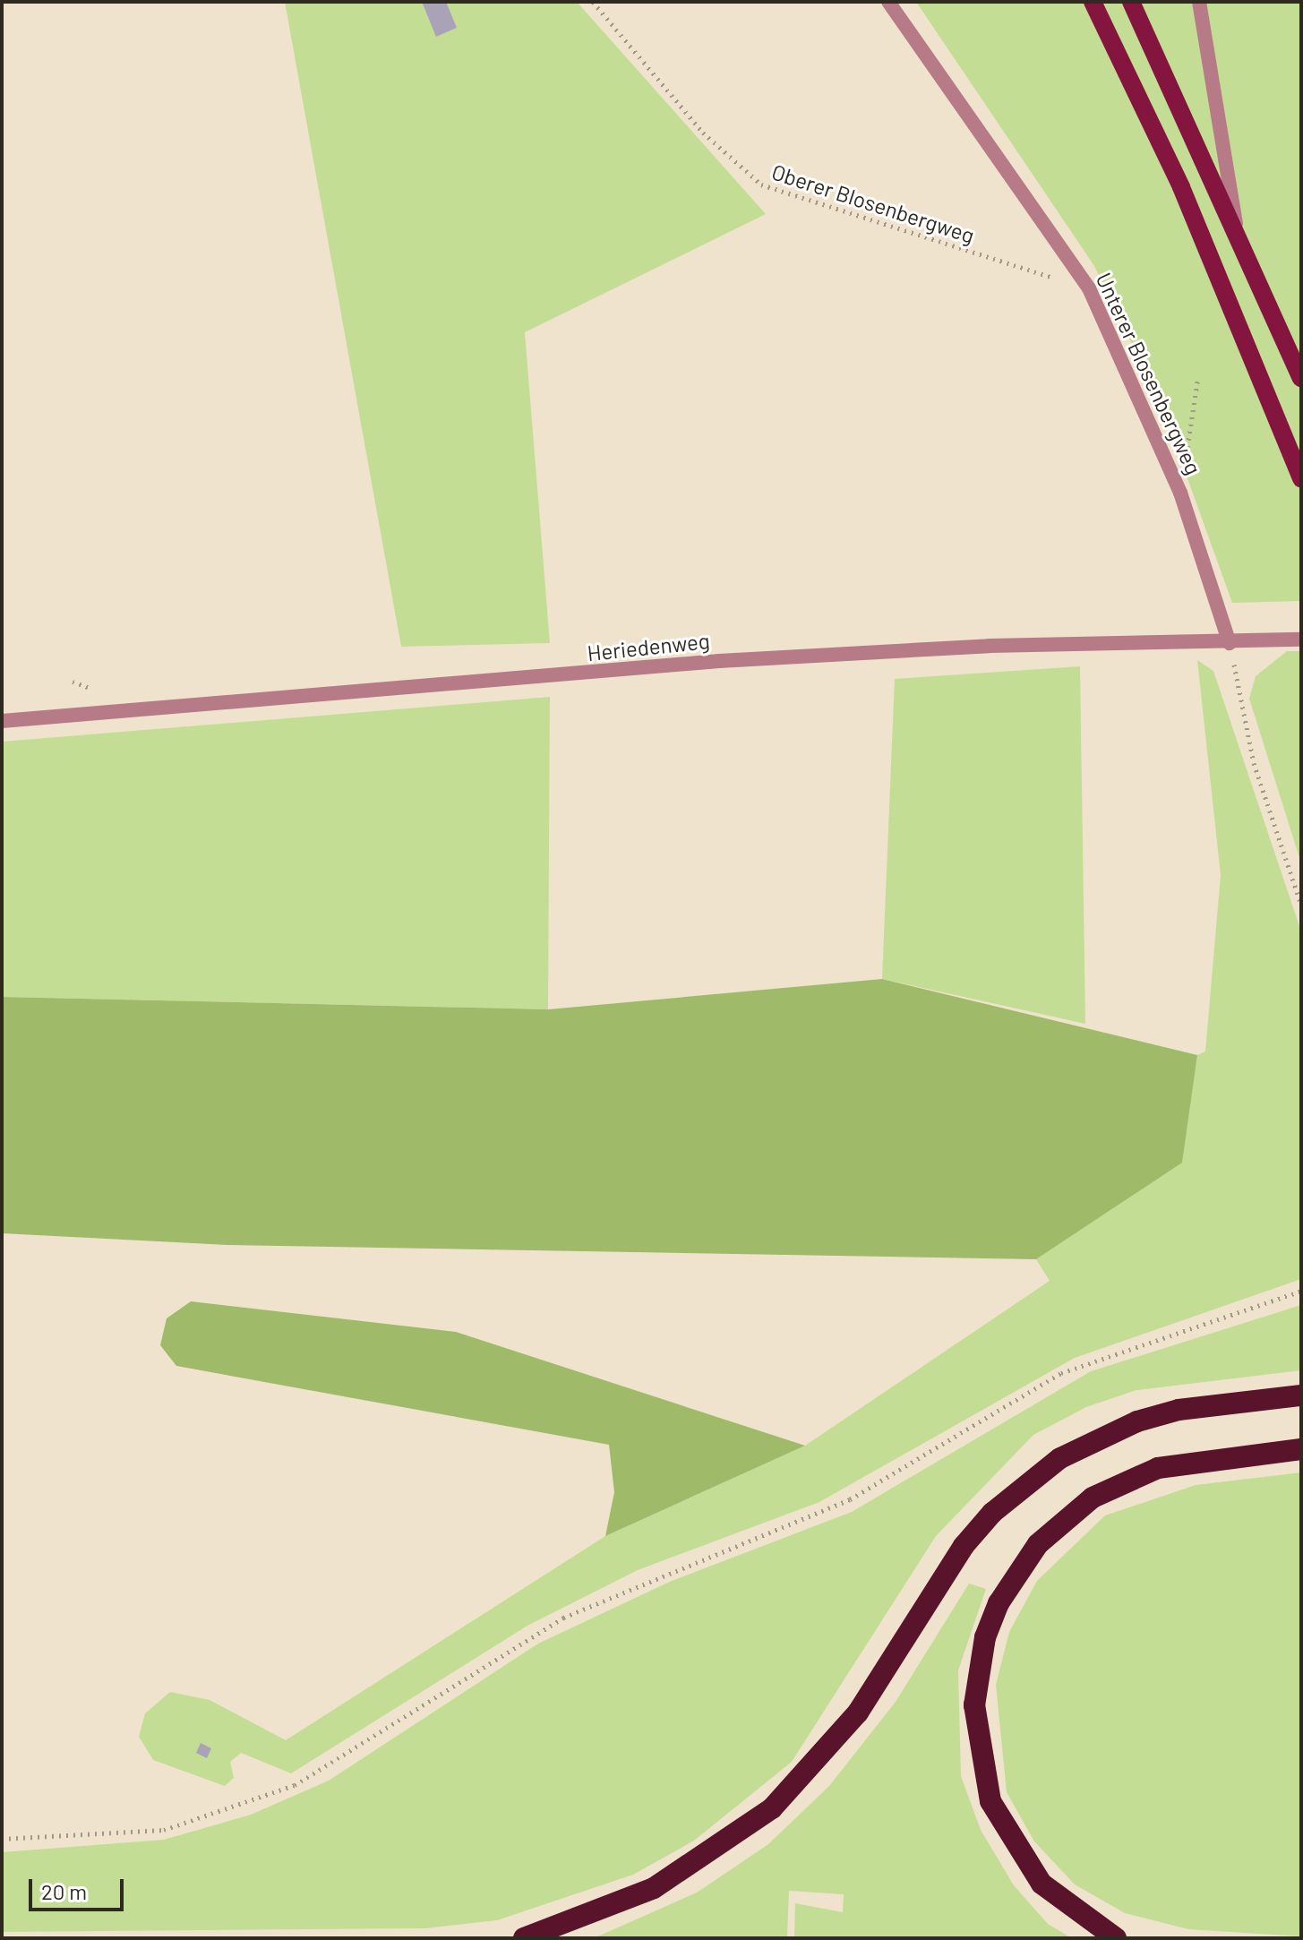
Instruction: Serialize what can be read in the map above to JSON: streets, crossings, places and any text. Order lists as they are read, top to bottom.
{
  "streets": {
    "street": ["Unterer Blosenbergweg", "Heriedenweg"],
    "path": ["Oberer Blosenbergweg"]
  },
  "crossings": [
    ["Oberer Blosenbergweg", "Unterer Blosenbergweg"],
    ["Unterer Blosenbergweg", "Heriedenweg"]
  ],
  "scale_bar": "20 m"
}
